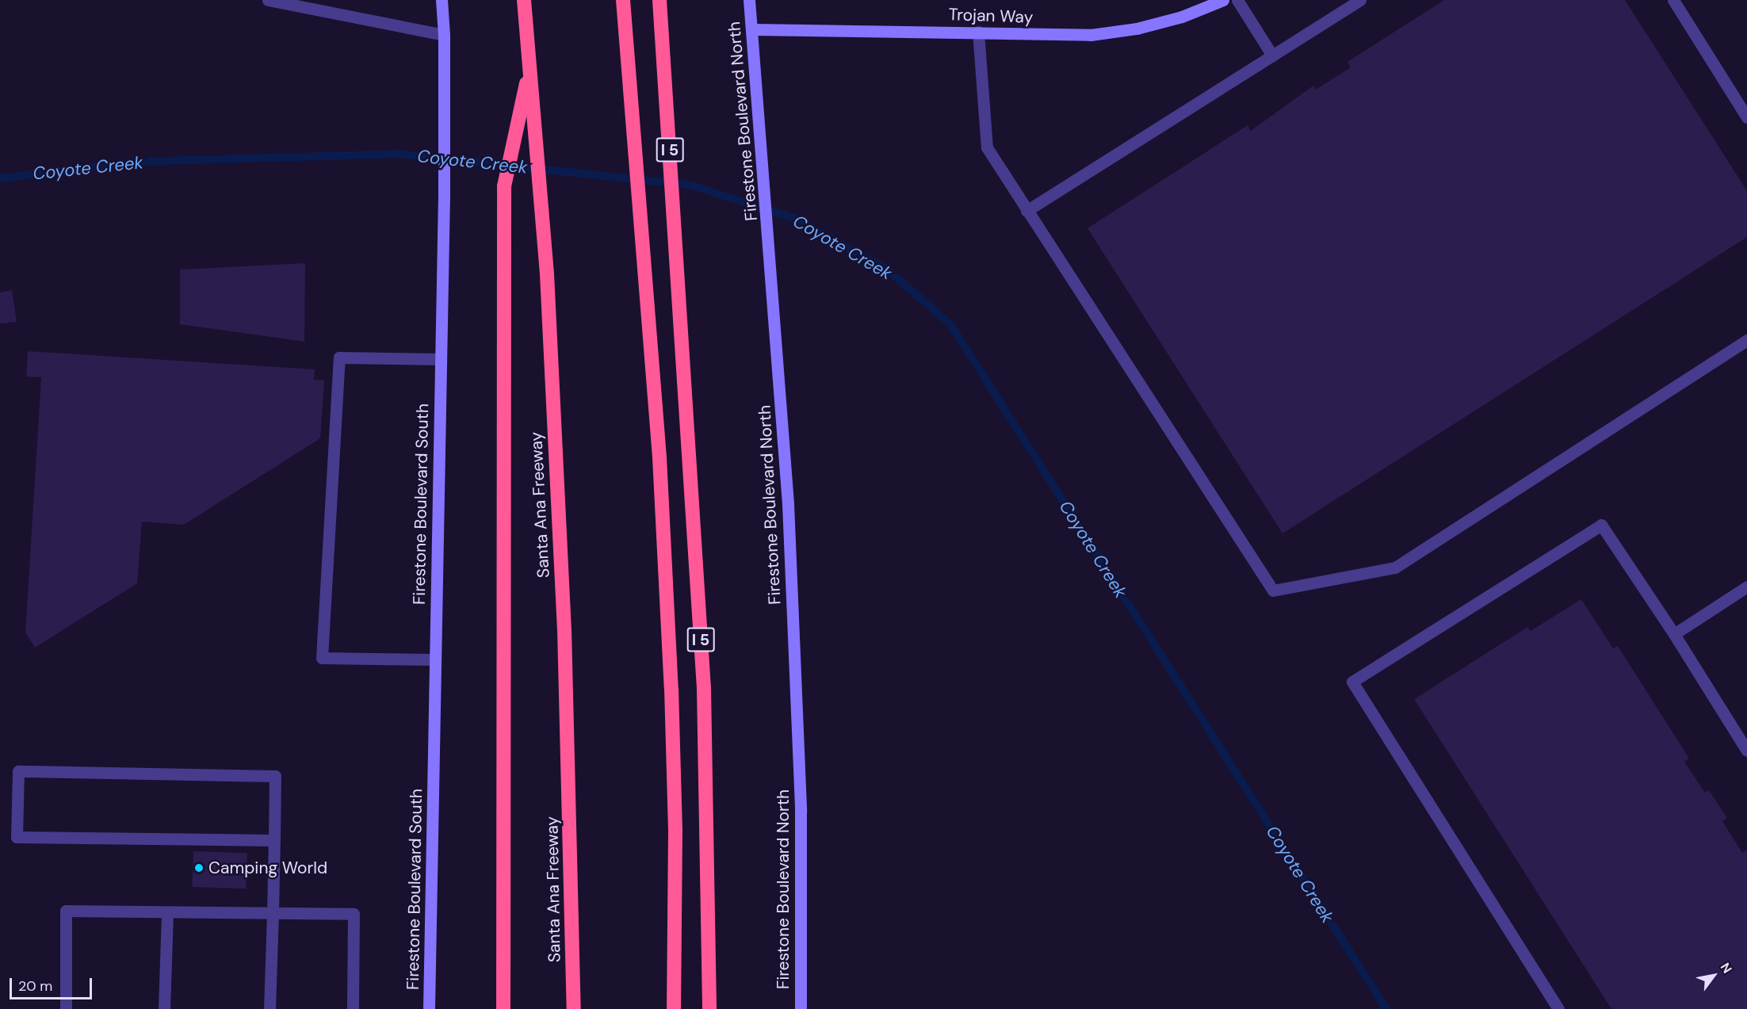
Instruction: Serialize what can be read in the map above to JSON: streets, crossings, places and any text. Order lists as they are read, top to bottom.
{
  "streets": {
    "highway": ["I 5", "Santa Ana Freeway"],
    "street": ["Trojan Way", "Firestone Boulevard North", "Firestone Boulevard South"]
  },
  "crossings": [
    ["Trojan Way", "Firestone Boulevard North"]
  ],
  "water": ["Coyote Creek"],
  "places": ["Camping World"],
  "scale_bar": "20 m",
  "north": "top right"
}
